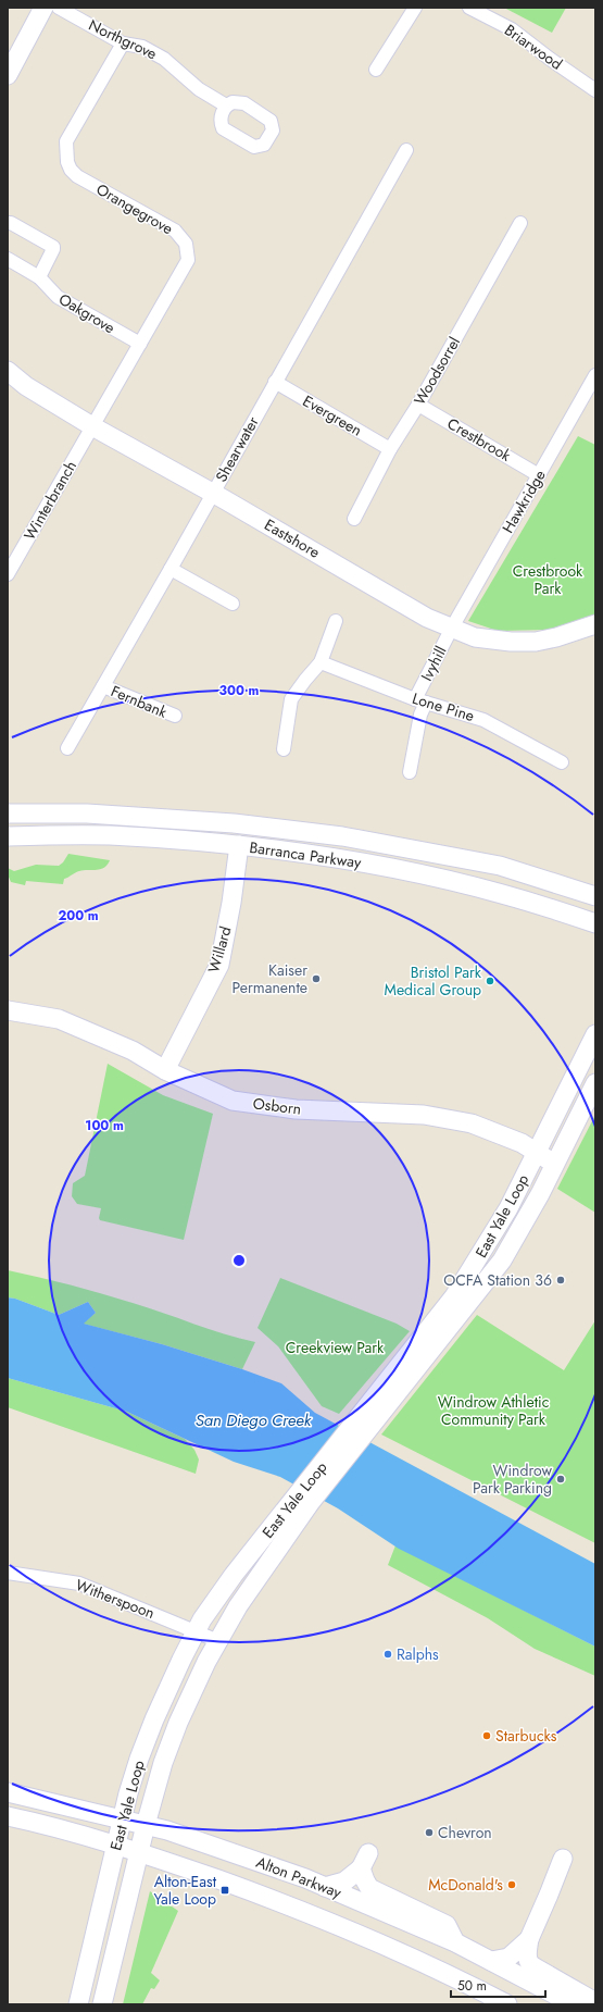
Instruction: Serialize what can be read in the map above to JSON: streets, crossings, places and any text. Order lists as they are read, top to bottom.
{
  "streets": {
    "main road": [
      "Eastshore",
      "Barranca Parkway",
      "Willard",
      "Osborn",
      "East Yale Loop",
      "Alton Parkway"
    ],
    "street": [
      "Northgrove",
      "Briarwood",
      "Orangegrove",
      "Oakgrove",
      "Woodsorrel",
      "Evergreen",
      "Crestbrook",
      "Shearwater",
      "Winterbranch",
      "Hawkridge",
      "Ivyhill",
      "Fernbank",
      "Lone Pine",
      "Witherspoon"
    ]
  },
  "crossings": [
    ["Northgrove", "Orangegrove"],
    ["Orangegrove", "Oakgrove"],
    ["Orangegrove", "Winterbranch"],
    ["Orangegrove", "Eastshore"],
    ["Woodsorrel", "Evergreen"],
    ["Woodsorrel", "Crestbrook"],
    ["Evergreen", "Shearwater"],
    ["Crestbrook", "Hawkridge"],
    ["Shearwater", "Eastshore"],
    ["Shearwater", "Fernbank"],
    ["Winterbranch", "Eastshore"],
    ["Hawkridge", "Eastshore"],
    ["Hawkridge", "Ivyhill"],
    ["Eastshore", "Ivyhill"],
    ["Ivyhill", "Lone Pine"],
    ["Barranca Parkway", "Willard"],
    ["Willard", "Osborn"],
    ["Osborn", "East Yale Loop"],
    ["East Yale Loop", "Witherspoon"],
    ["East Yale Loop", "Alton Parkway"]
  ],
  "water": ["San Diego Creek"],
  "parks": ["Crestbrook Park", "Creekview Park", "Windrow Athletic Community Park"],
  "places": {
    "other": [
      "Kaiser Permanente",
      "Bristol Park Medical Group",
      "OCFA Station 36",
      "Windrow Park Parking",
      "Ralphs",
      "Starbucks",
      "Chevron",
      "McDonald's"
    ],
    "transit": ["Alton-East Yale Loop"]
  },
  "scale_bar": "50 m",
  "rings": ["300 m", "200 m", "100 m"]
}
